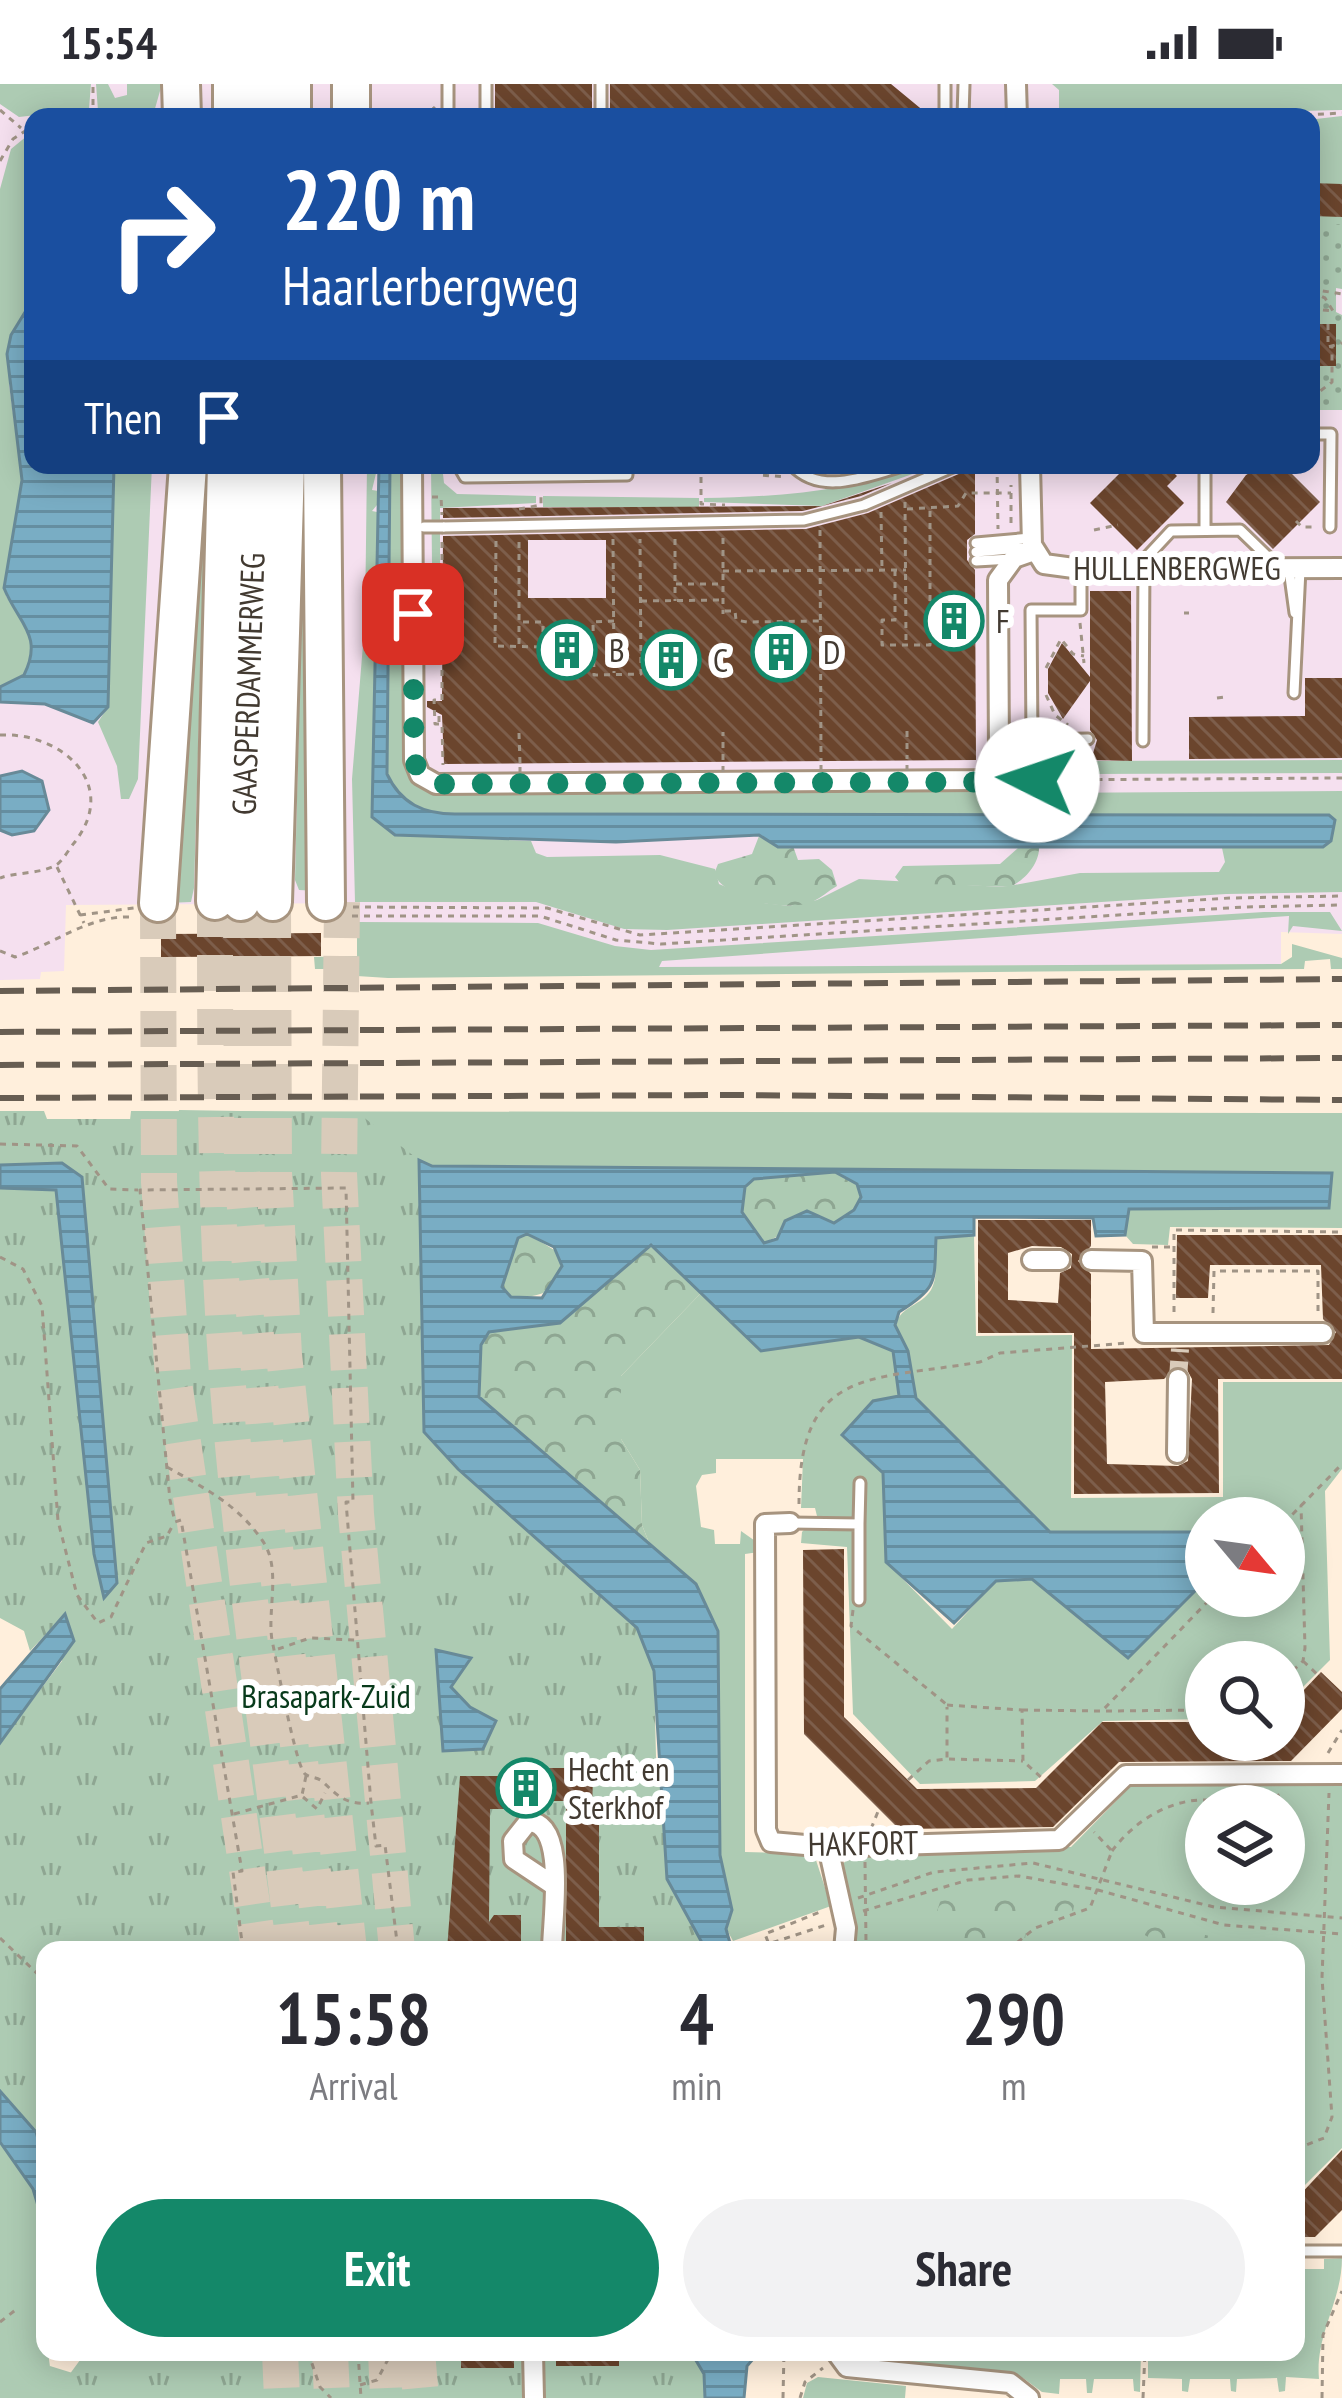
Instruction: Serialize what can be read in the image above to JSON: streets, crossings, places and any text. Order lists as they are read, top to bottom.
{
  "streets": {
    "highway": ["GAASPERDAMMERWEG"],
    "street": ["HULLENBERGWEG", "HAKFORT"]
  },
  "parks": ["Brasapark-Zuid"],
  "places": {
    "building": [
      "F",
      "B",
      "D",
      "C",
      "Hecht en Sterkhof"
    ]
  },
  "north": "bottom right",
  "page": {
    "status": "15:54",
    "turn": ["220 m", "Haarlerbergweg"],
    "then": "Then",
    "eta": [
      "15:58",
      "Arrival",
      "4",
      "min",
      "290",
      "m"
    ],
    "buttons": ["Exit", "Share"]
  }
}
